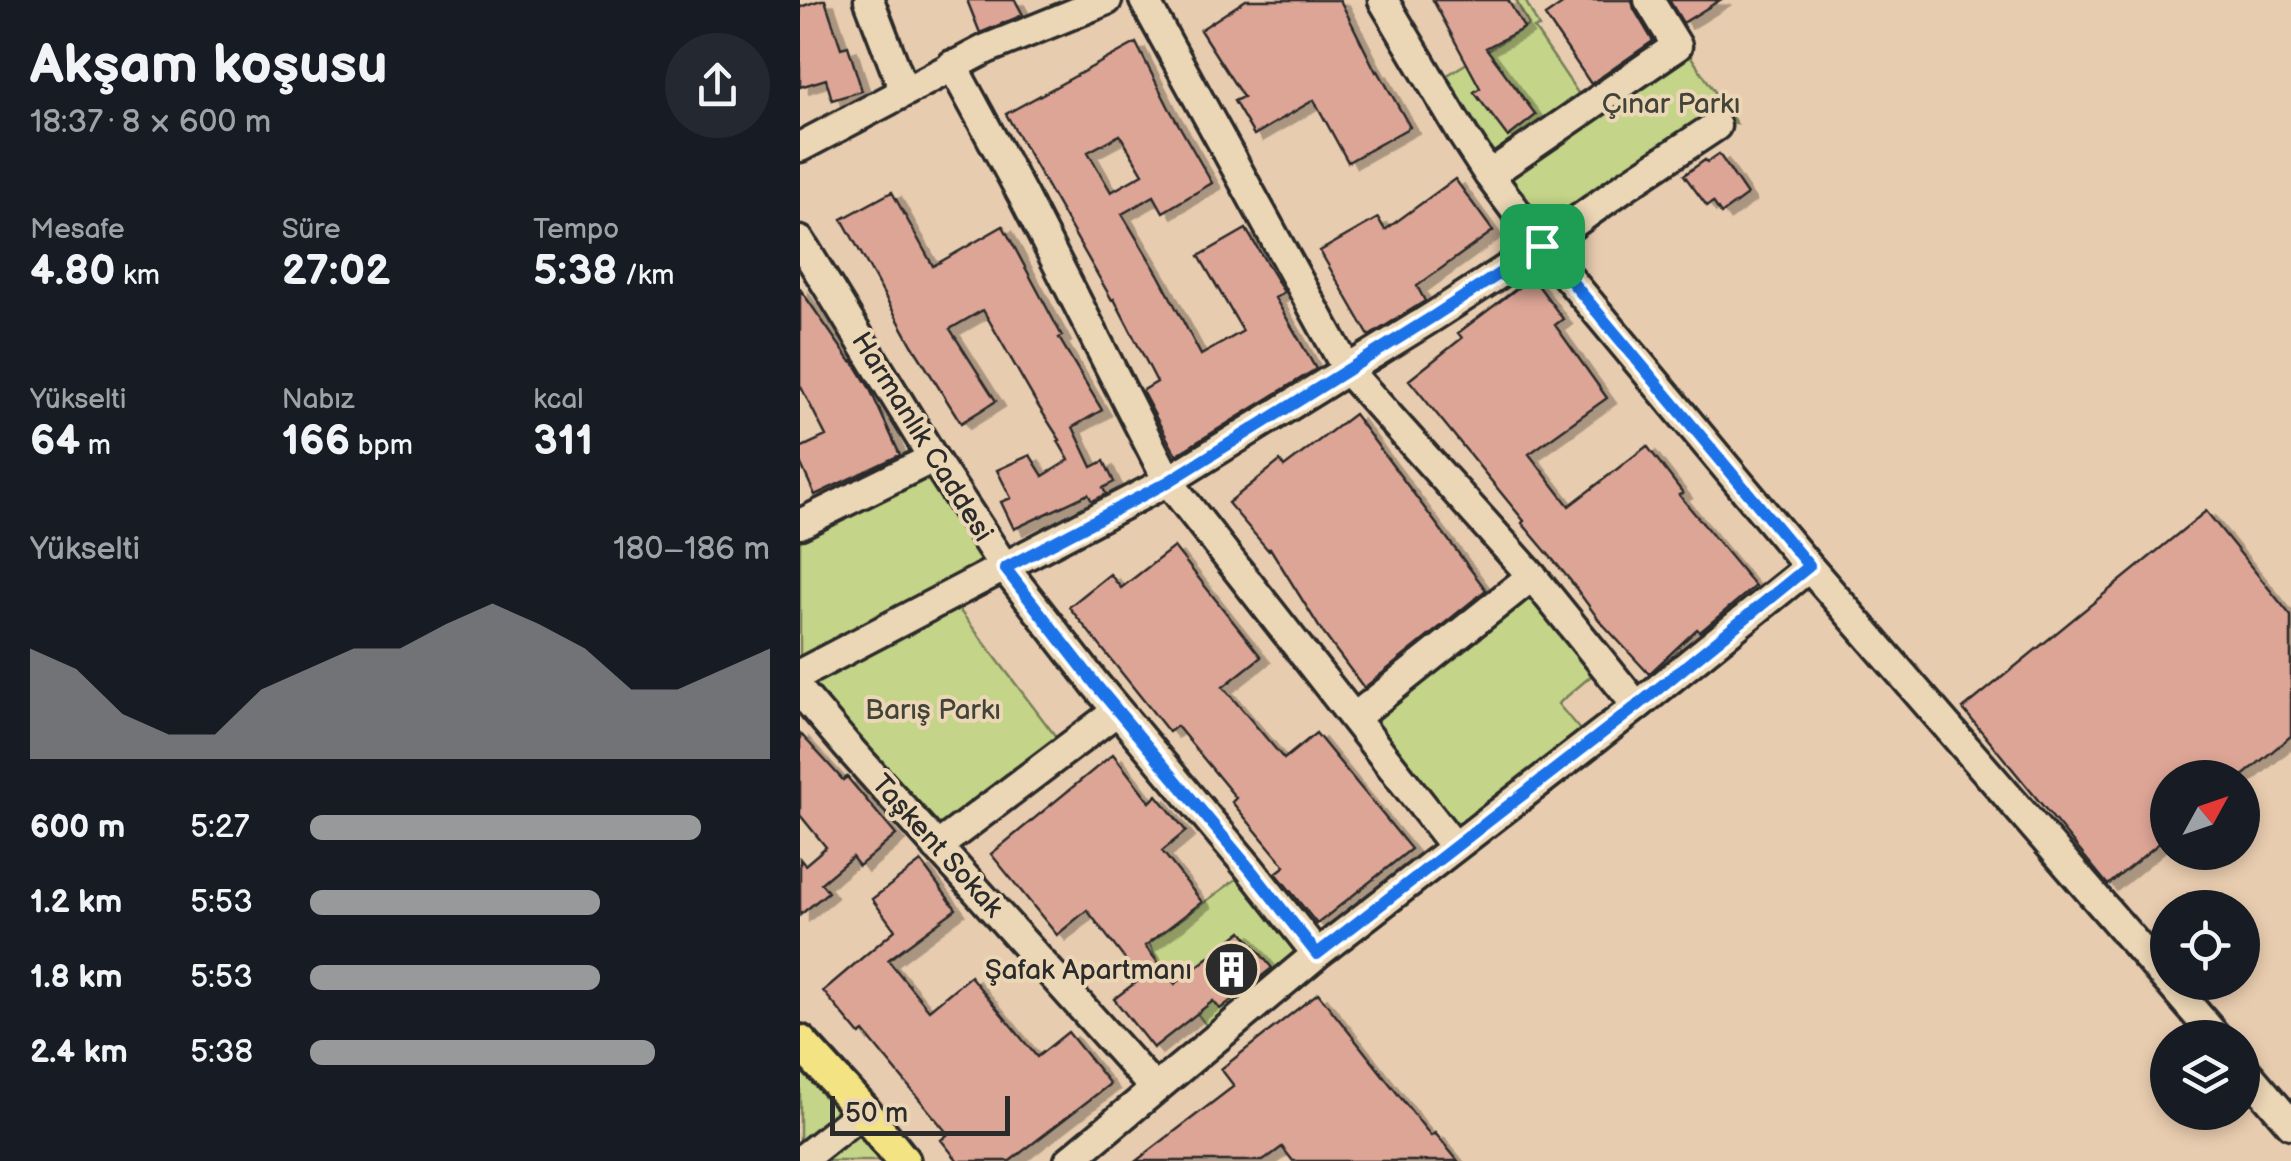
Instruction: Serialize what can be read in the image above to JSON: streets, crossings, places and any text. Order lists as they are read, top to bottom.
{
  "streets": {
    "street": ["Harmanlık Caddesi", "Taşkent Sokak"]
  },
  "parks": ["Çınar Parkı", "Barış Parkı"],
  "places": {
    "building": ["Şafak Apartmanı"]
  },
  "scale_bar": "50 m",
  "north": "top right",
  "page": {
    "heading": ["Akşam koşusu", "18:37 · 8 × 600 m"],
    "stats": [
      ["Mesafe", "4.80 km"],
      ["Süre", "27:02"],
      ["Tempo", "5:38 /km"],
      ["Yükselti", "64 m"],
      ["Nabız", "166 bpm"],
      ["kcal", "311"]
    ],
    "chart": ["Yükselti", "180–186 m"],
    "list": [
      {
        "name": "600 m",
        "note": "5:27"
      },
      {
        "name": "1.2 km",
        "note": "5:53"
      },
      {
        "name": "1.8 km",
        "note": "5:53"
      },
      {
        "name": "2.4 km",
        "note": "5:38"
      }
    ],
    "scale": "50 m"
  }
}
